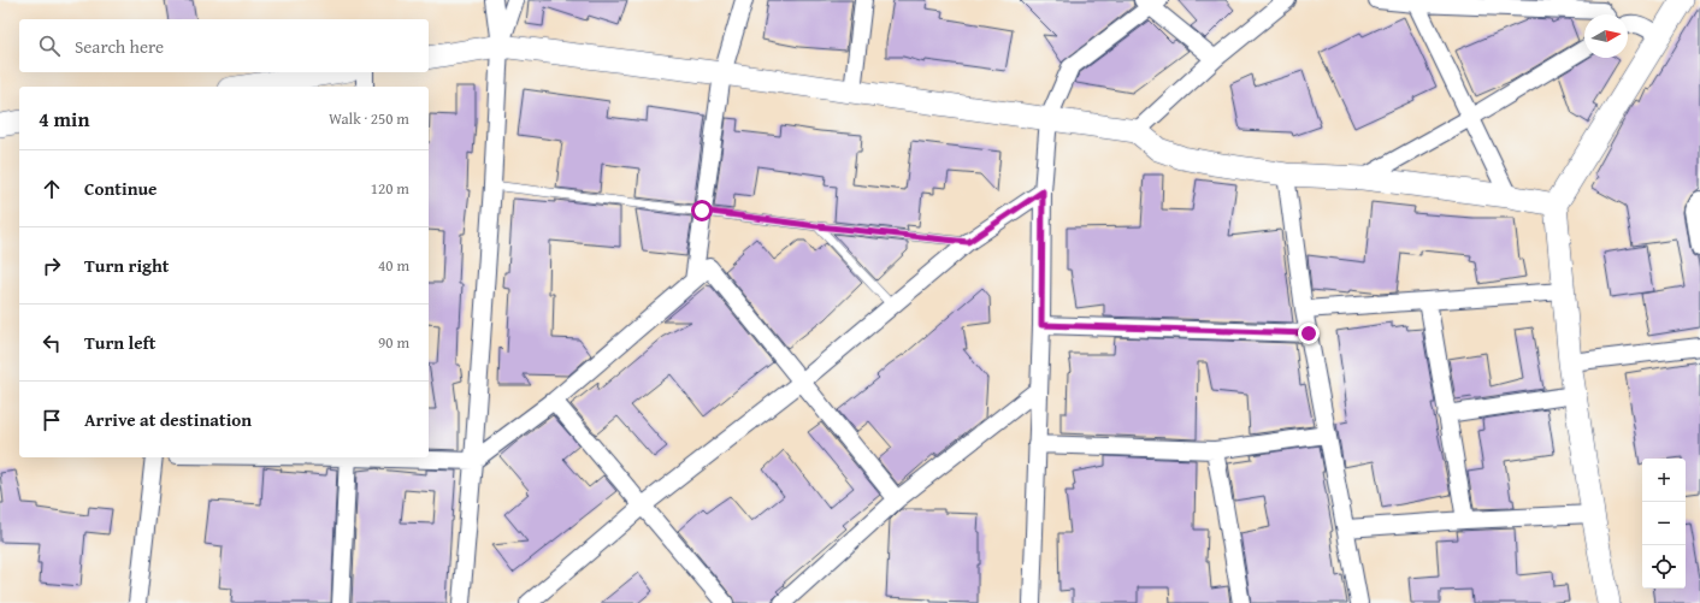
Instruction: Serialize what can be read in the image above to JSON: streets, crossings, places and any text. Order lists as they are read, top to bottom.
{
  "north": "right",
  "page": {
    "search": "Search here",
    "heading": ["4 min", "Walk · 250 m"],
    "list": [
      ["Continue", "120 m"],
      ["Turn right", "40 m"],
      ["Turn left", "90 m"],
      "Arrive at destination"
    ],
    "map_buttons": ["+", "−"]
  }
}
